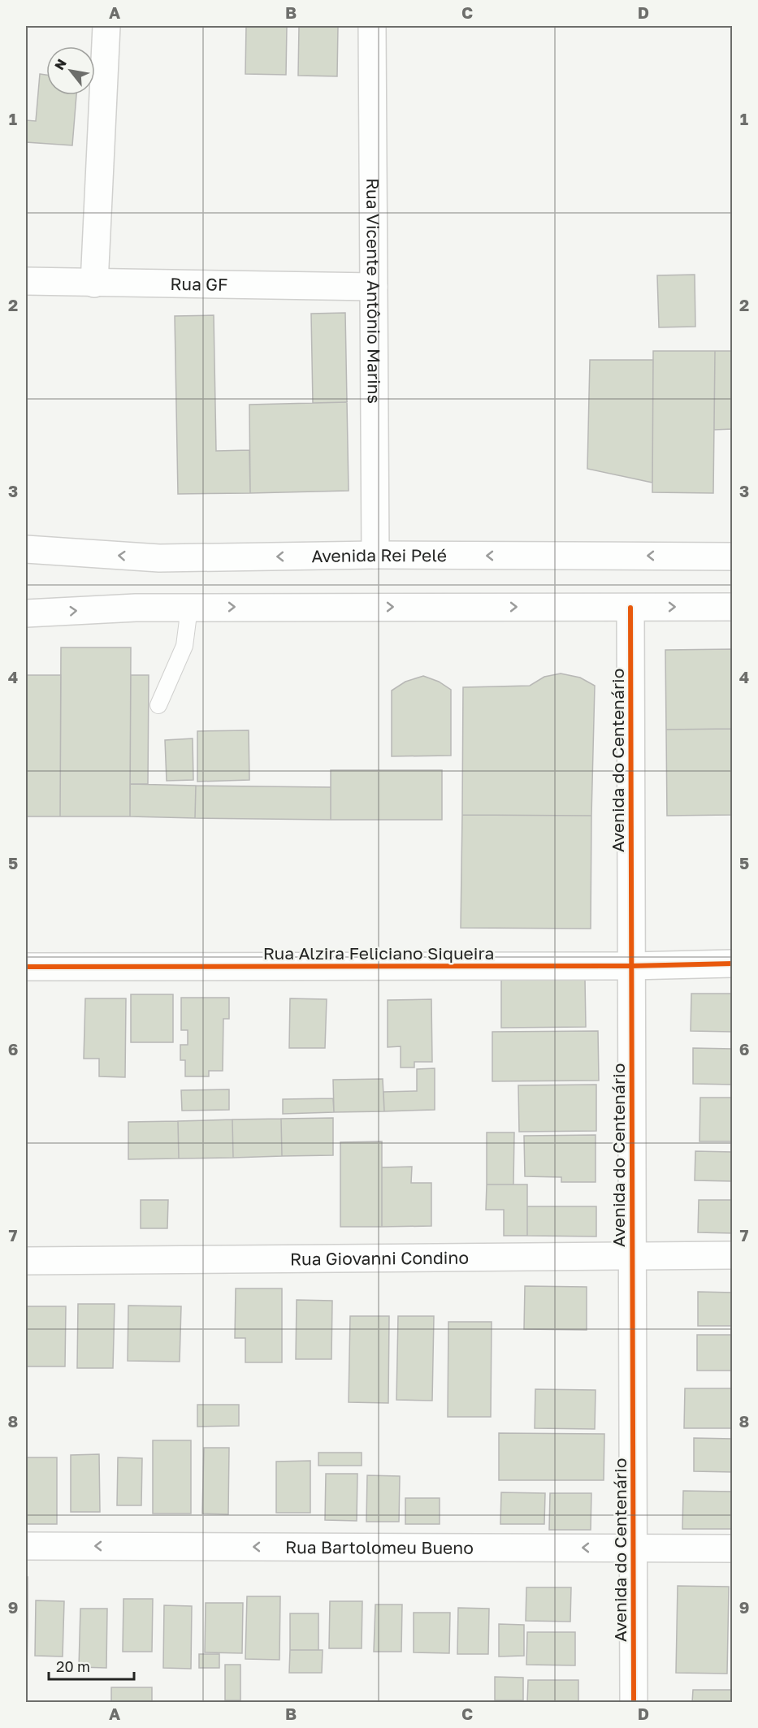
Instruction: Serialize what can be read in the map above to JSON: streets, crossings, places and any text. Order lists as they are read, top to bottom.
{
  "streets": {
    "street": [
      "Rua GF",
      "Rua Vicente Antônio Marins",
      "Avenida Rei Pelé",
      "Avenida do Centenário",
      "Rua Alzira Feliciano Siqueira",
      "Rua Giovanni Condino",
      "Rua Bartolomeu Bueno"
    ]
  },
  "crossings": [
    ["Rua GF", "Rua Vicente Antônio Marins"],
    ["Rua Vicente Antônio Marins", "Avenida Rei Pelé"],
    ["Avenida do Centenário", "Rua Alzira Feliciano Siqueira"],
    ["Avenida do Centenário", "Rua Giovanni Condino"],
    ["Avenida do Centenário", "Rua Bartolomeu Bueno"]
  ],
  "one_way": ["Rua Bartolomeu Bueno"],
  "scale_bar": "20 m",
  "north": "top left",
  "grid": {
    "columns": [
      "A",
      "B",
      "C",
      "D"
    ],
    "rows": [
      "1",
      "2",
      "3",
      "4",
      "5",
      "6",
      "7",
      "8",
      "9"
    ]
  }
}
